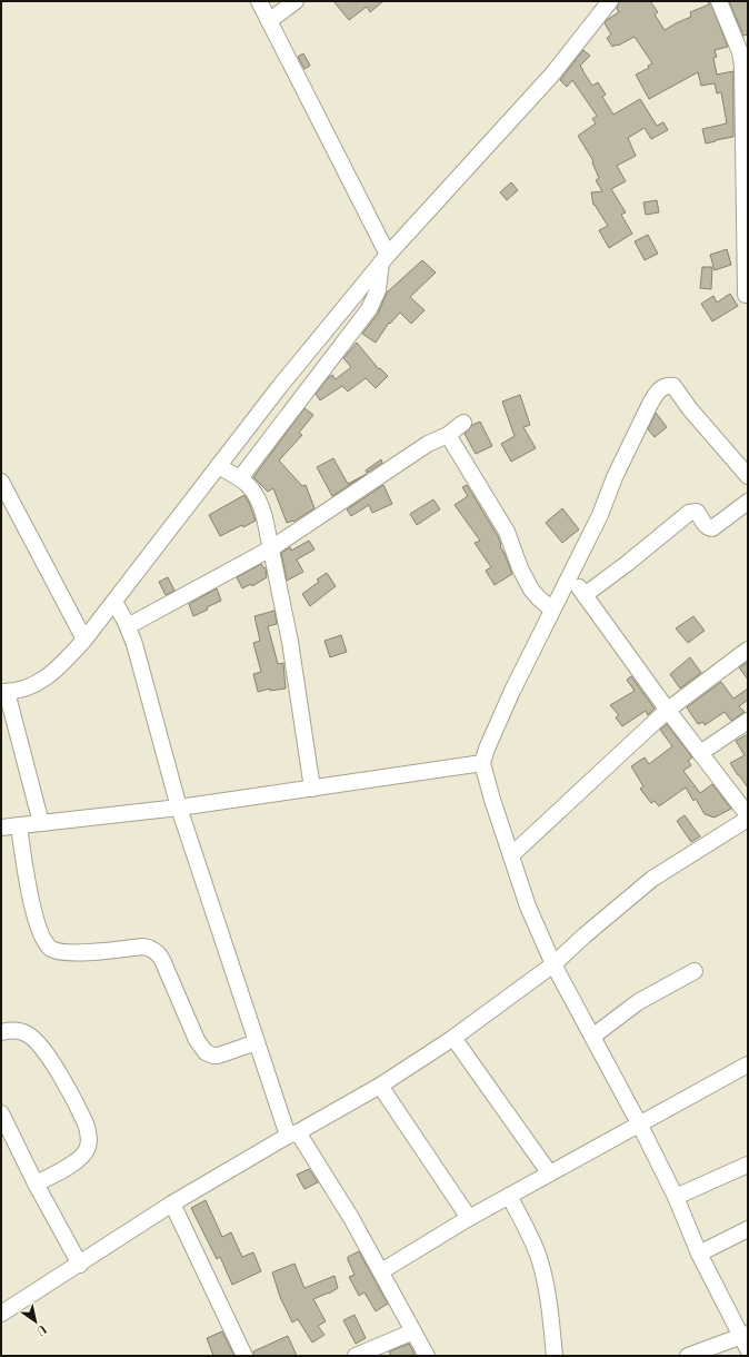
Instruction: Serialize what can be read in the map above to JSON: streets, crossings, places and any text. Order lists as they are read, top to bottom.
{
  "north": "bottom right"
}
